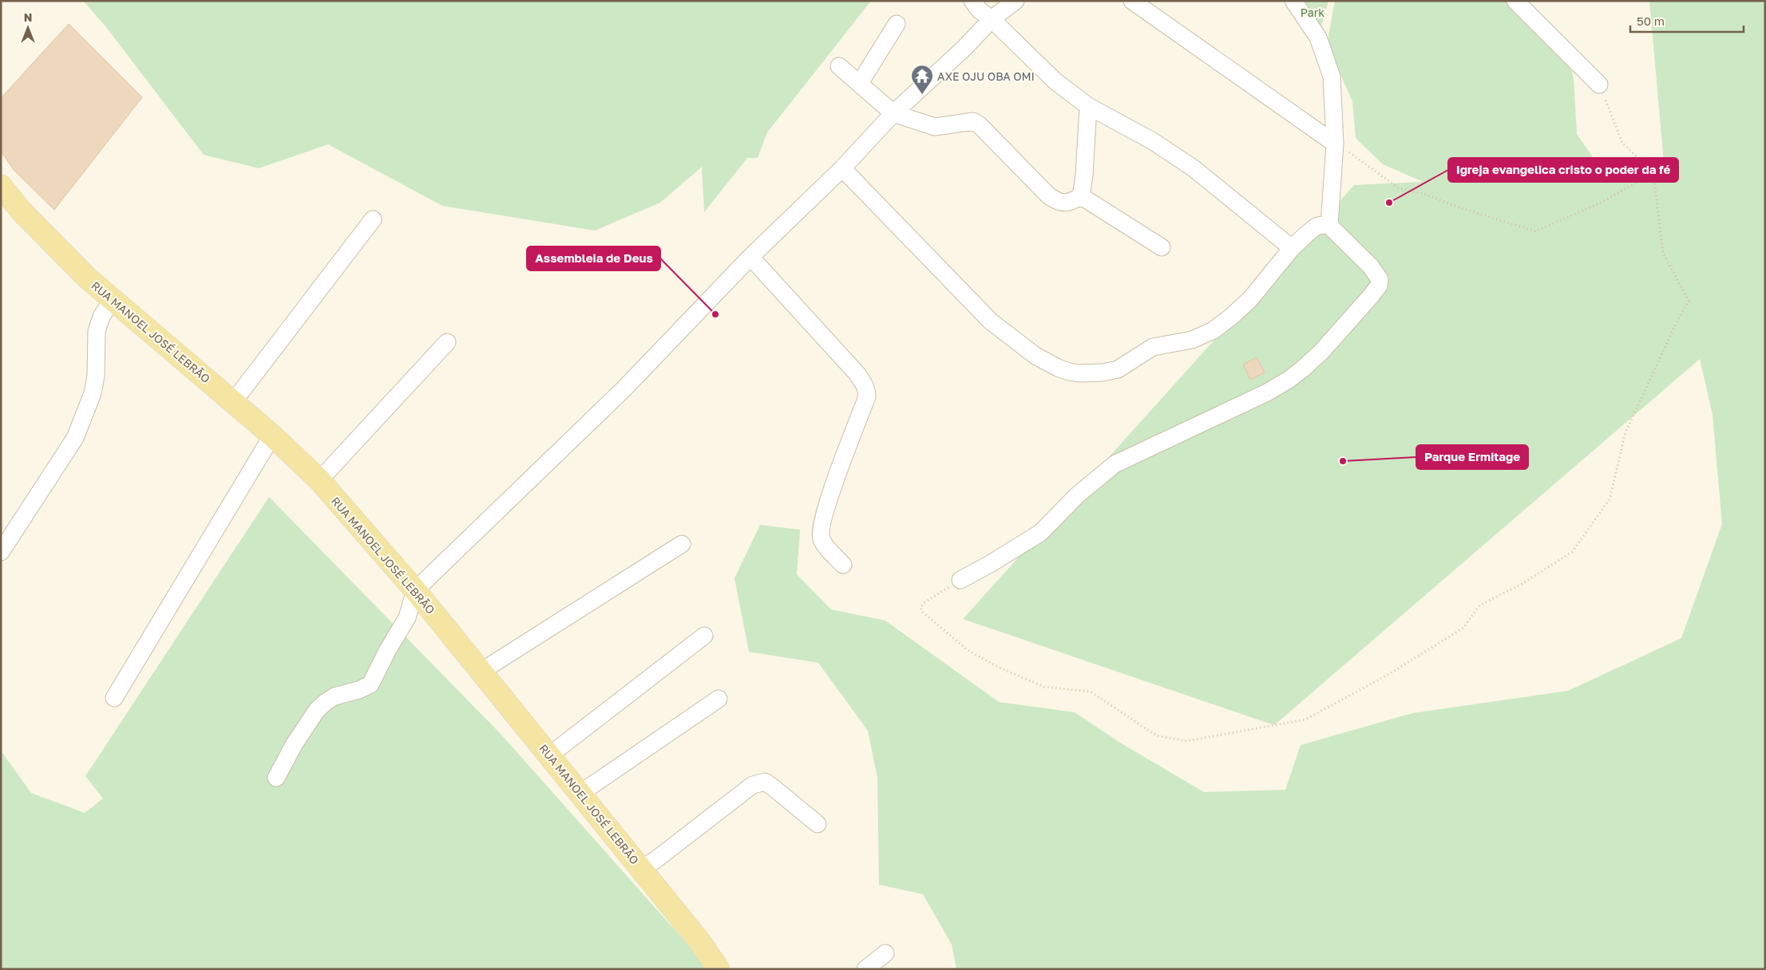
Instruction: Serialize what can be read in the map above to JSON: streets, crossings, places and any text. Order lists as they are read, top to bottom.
{
  "streets": {
    "main road": ["RUA MANOEL JOSÉ LEBRÃO"]
  },
  "parks": ["Park"],
  "places": {
    "temple": ["AXE OJU OBA OMI"],
    "other": ["Igreja evangelica cristo o poder da fé", "Assembleia de Deus", "Parque Ermitage"]
  },
  "scale_bar": "50 m",
  "north": "top"
}
